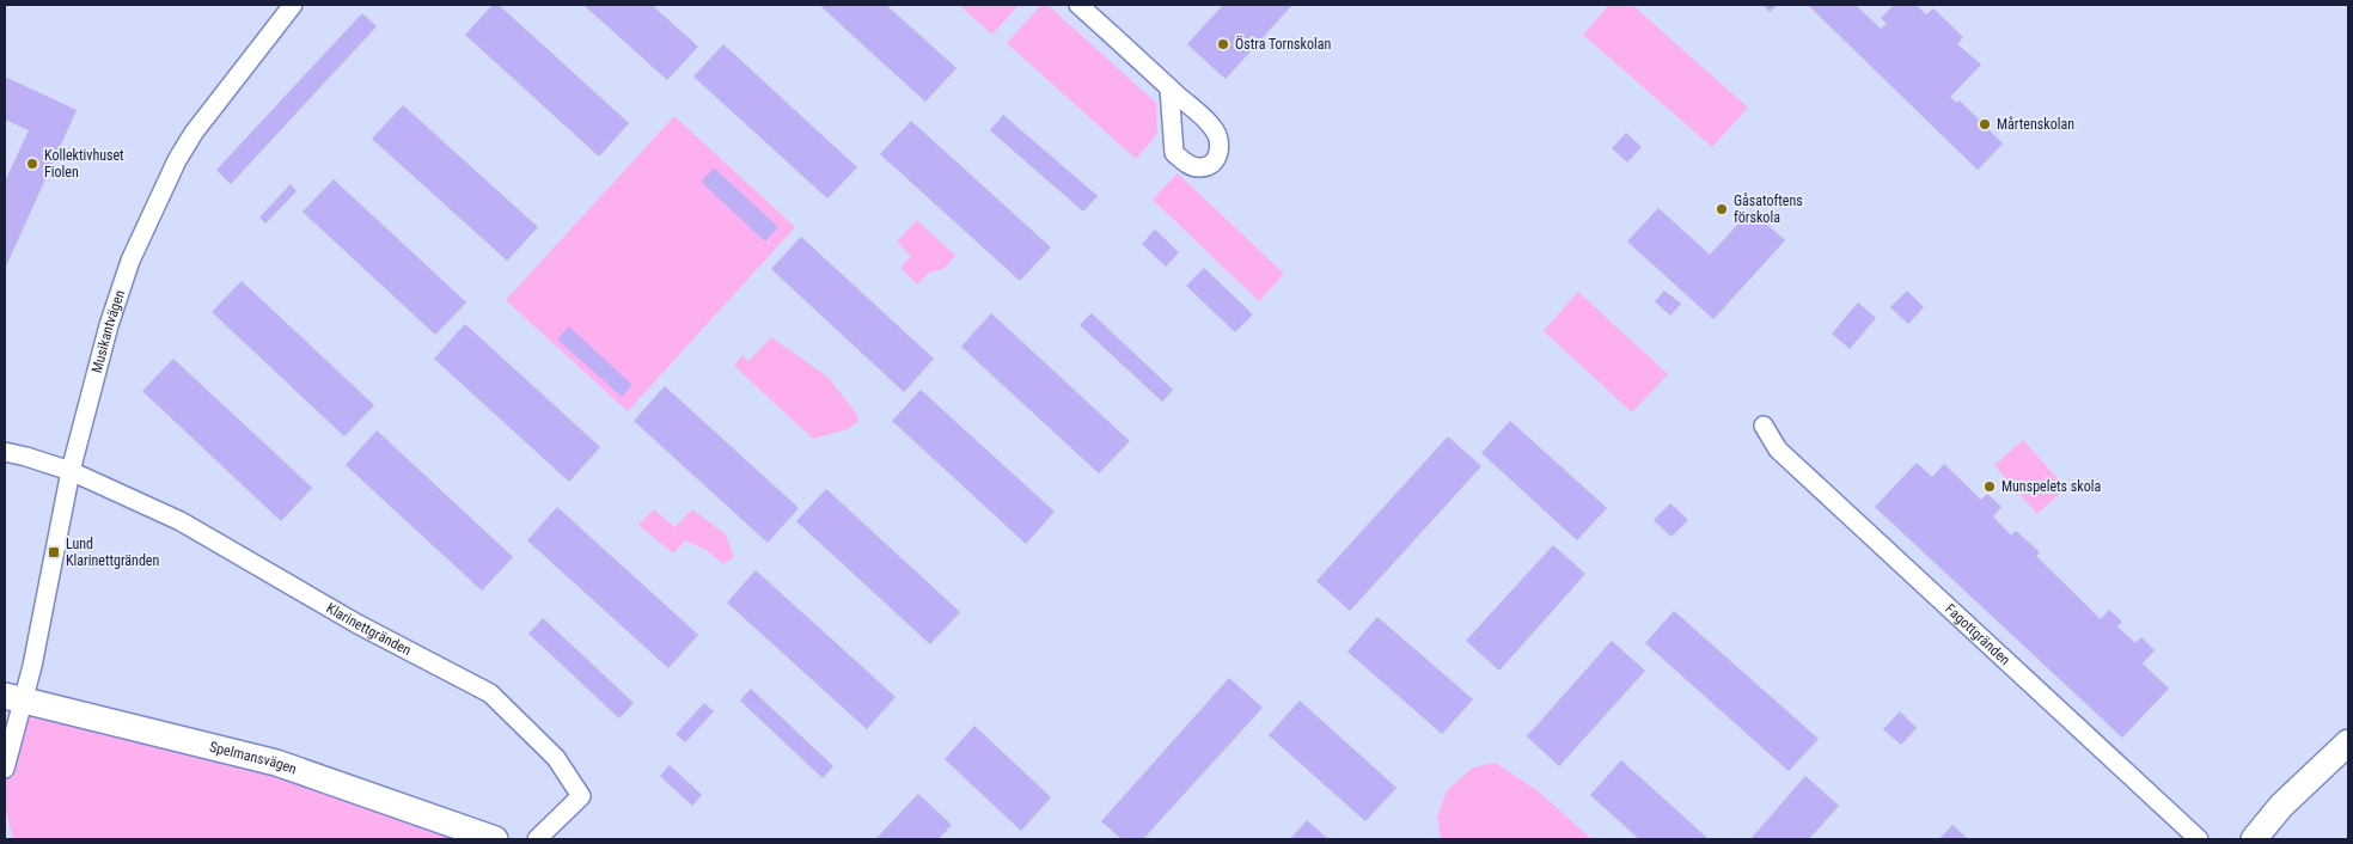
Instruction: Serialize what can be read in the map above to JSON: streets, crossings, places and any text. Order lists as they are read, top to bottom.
{
  "streets": {
    "main road": ["Spelmansvägen"],
    "street": ["Musikantvägen", "Klarinettgränden", "Fagottgränden"]
  },
  "crossings": [
    ["Musikantvägen", "Klarinettgränden"],
    ["Musikantvägen", "Spelmansvägen"]
  ],
  "places": {
    "other": [
      "Östra Tornskolan",
      "Mårtenskolan",
      "Kollektivhuset Fiolen",
      "Gåsatoftens förskola",
      "Munspelets skola"
    ],
    "transit": ["Lund Klarinettgränden"]
  }
}
